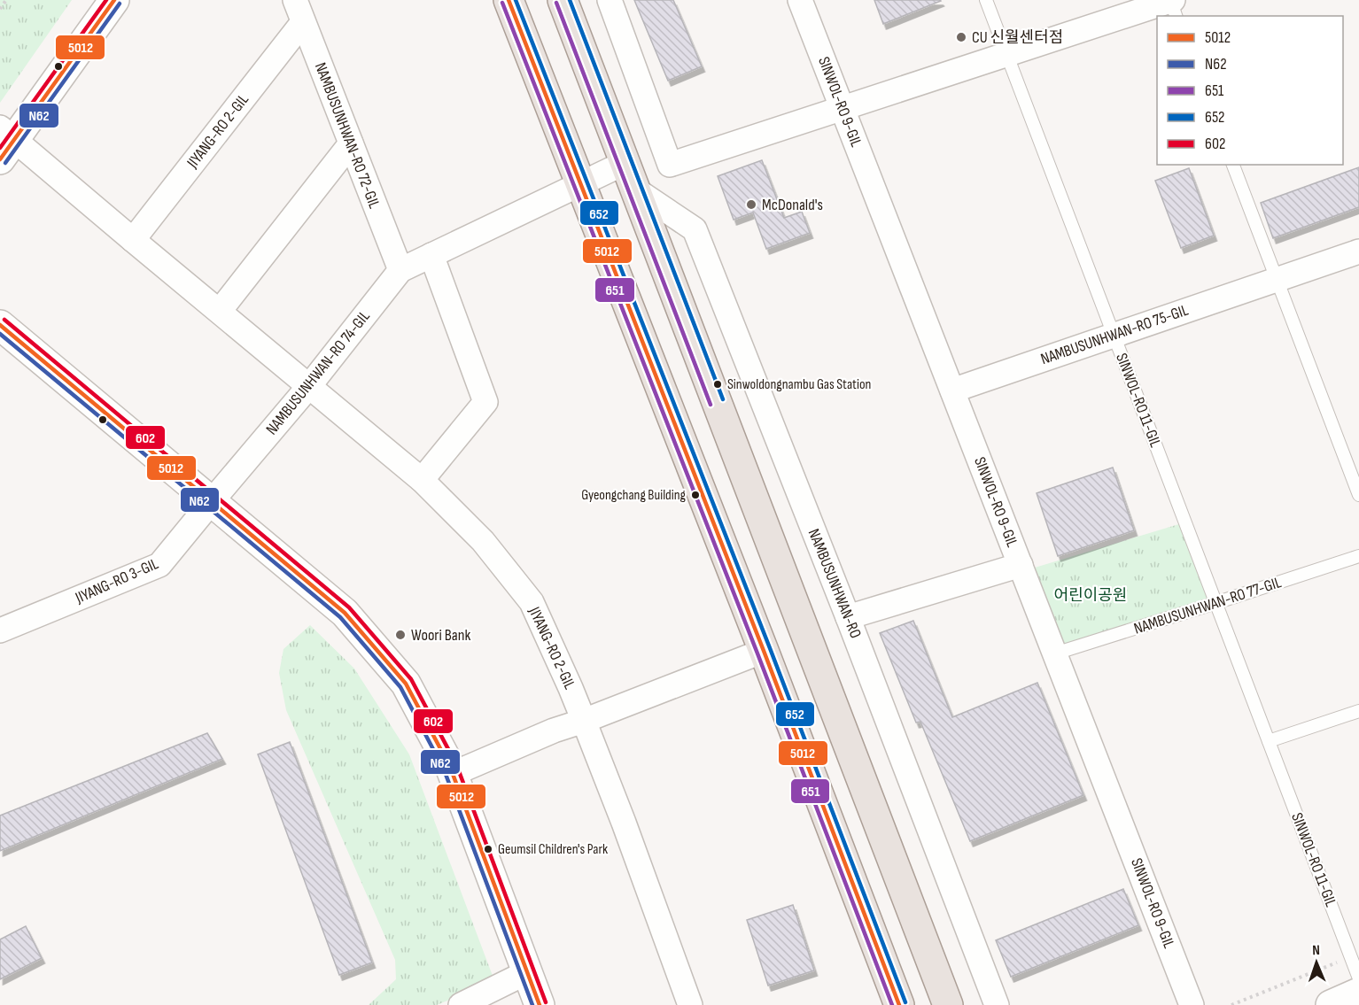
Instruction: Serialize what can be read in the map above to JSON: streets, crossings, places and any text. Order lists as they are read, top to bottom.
{
  "streets": {
    "street": [
      "SINWOL-RO 9-GIL",
      "JIYANG-RO 2-GIL",
      "NAMBUSUNHWAN-RO 72-GIL",
      "NAMBUSUNHWAN-RO 75-GIL",
      "NAMBUSUNHWAN-RO 74-GIL",
      "JIYANG-RO 3-GIL",
      "NAMBUSUNHWAN-RO"
    ],
    "lane": ["SINWOL-RO 11-GIL", "NAMBUSUNHWAN-RO 77-GIL"]
  },
  "crossings": [
    ["SINWOL-RO 9-GIL", "NAMBUSUNHWAN-RO 75-GIL"],
    ["SINWOL-RO 9-GIL", "NAMBUSUNHWAN-RO 77-GIL"],
    ["JIYANG-RO 2-GIL", "NAMBUSUNHWAN-RO 72-GIL"],
    ["JIYANG-RO 2-GIL", "NAMBUSUNHWAN-RO 74-GIL"],
    ["NAMBUSUNHWAN-RO 72-GIL", "NAMBUSUNHWAN-RO 74-GIL"],
    ["NAMBUSUNHWAN-RO 75-GIL", "SINWOL-RO 11-GIL"],
    ["NAMBUSUNHWAN-RO 74-GIL", "JIYANG-RO 3-GIL"],
    ["SINWOL-RO 11-GIL", "NAMBUSUNHWAN-RO 77-GIL"]
  ],
  "parks": ["어린이공원"],
  "places": [
    "CU 신월센터점",
    "McDonald's",
    "Sinwoldongnambu Gas Station",
    "Gyeongchang Building",
    "Woori Bank",
    "Geumsil Children's Park"
  ],
  "lines": [
    "transit line 5012",
    "transit line 652",
    "transit line 602",
    "transit line 651",
    "transit line N62"
  ],
  "legend": [
    "5012",
    "N62",
    "651",
    "652",
    "602"
  ],
  "north": "top"
}
